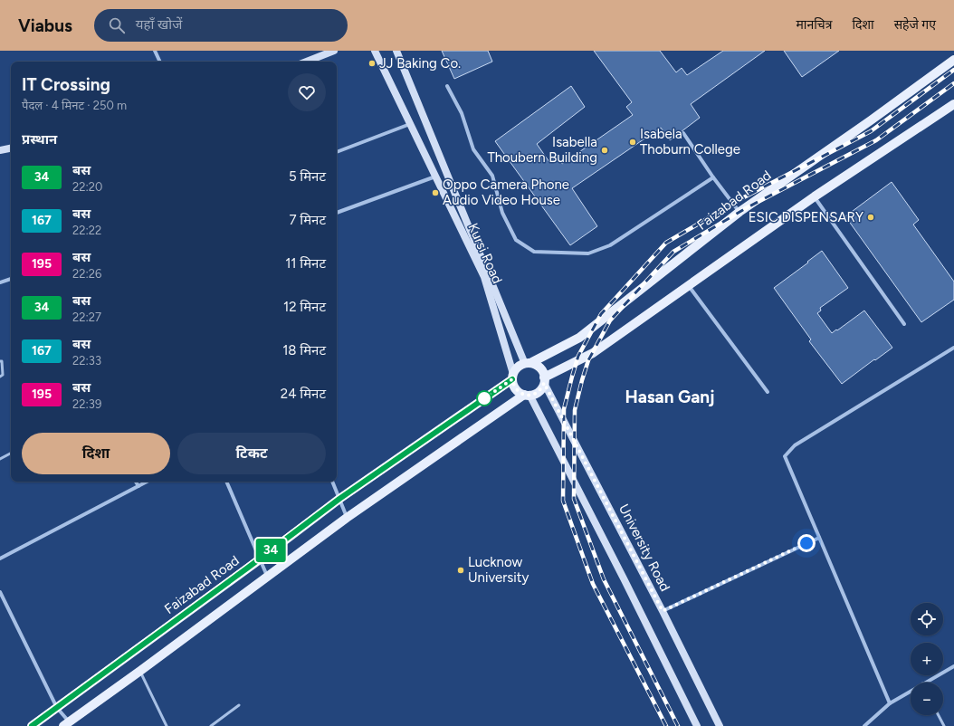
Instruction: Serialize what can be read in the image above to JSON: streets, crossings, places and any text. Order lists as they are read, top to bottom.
{
  "streets": {
    "main road": ["Faizabad Road", "Kursi Road", "University Road"]
  },
  "crossings": [
    ["Faizabad Road", "Kursi Road"],
    ["Faizabad Road", "University Road"],
    ["Kursi Road", "University Road"]
  ],
  "districts": ["Hasan Ganj"],
  "places": [
    "JJ Baking Co.",
    "Isabela Thoburn College",
    "Isabella Thoubern Building",
    "Oppo Camera Phone Audio Video House",
    "ESIC DISPENSARY",
    "Lucknow University"
  ],
  "lines": ["bus line 34"],
  "page": {
    "header": "Viabus",
    "search": "यहाँ खोजें",
    "nav": ["मानचित्र", "दिशा", "सहेजे गए"],
    "on_map": "34",
    "heading": [
      ["IT Crossing", "पैदल · 4 मिनट · 250 m"],
      "प्रस्थान"
    ],
    "list": [
      {
        "mark": "34",
        "name": "बस",
        "note": "22:20",
        "value": "5 मिनट"
      },
      {
        "mark": "167",
        "name": "बस",
        "note": "22:22",
        "value": "7 मिनट"
      },
      {
        "mark": "195",
        "name": "बस",
        "note": "22:26",
        "value": "11 मिनट"
      },
      {
        "mark": "34",
        "name": "बस",
        "note": "22:27",
        "value": "12 मिनट"
      },
      {
        "mark": "167",
        "name": "बस",
        "note": "22:33",
        "value": "18 मिनट"
      },
      {
        "mark": "195",
        "name": "बस",
        "note": "22:39",
        "value": "24 मिनट"
      }
    ],
    "buttons": ["दिशा", "टिकट"],
    "map_buttons": ["+", "−"]
  }
}
